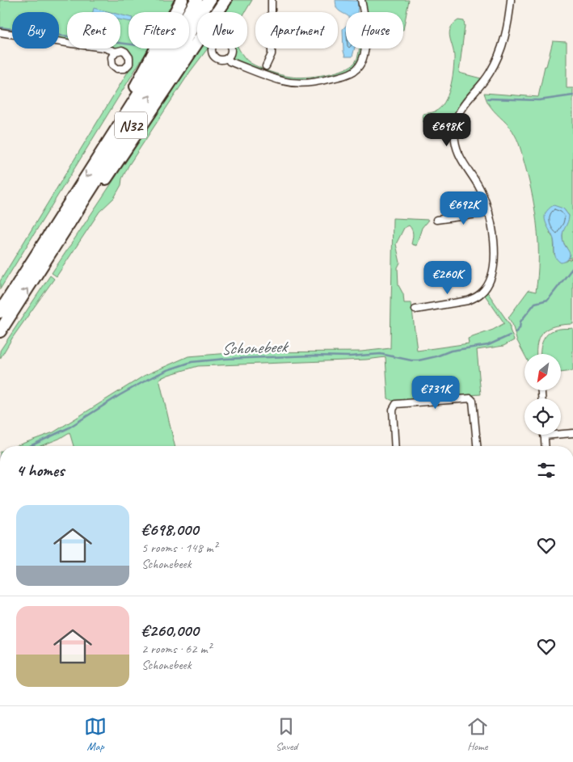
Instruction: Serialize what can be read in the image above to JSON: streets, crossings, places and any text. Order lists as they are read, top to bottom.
{
  "streets": {
    "highway": ["N32"]
  },
  "water": ["Schonebeek"],
  "north": "bottom left",
  "page": {
    "chip": [
      "Buy",
      "Rent",
      "Filters",
      "New",
      "Apartment",
      "House"
    ],
    "price": [
      "€698K",
      "€692K",
      "€260K",
      "€731K"
    ],
    "heading": "4 homes",
    "list": [
      {
        "name": "€698,000",
        "note": "5 rooms · 148 m² · Schonebeek"
      },
      {
        "name": "€260,000",
        "note": "2 rooms · 62 m² · Schonebeek"
      }
    ],
    "tabs": ["Map", "Saved", "Home"]
  }
}
